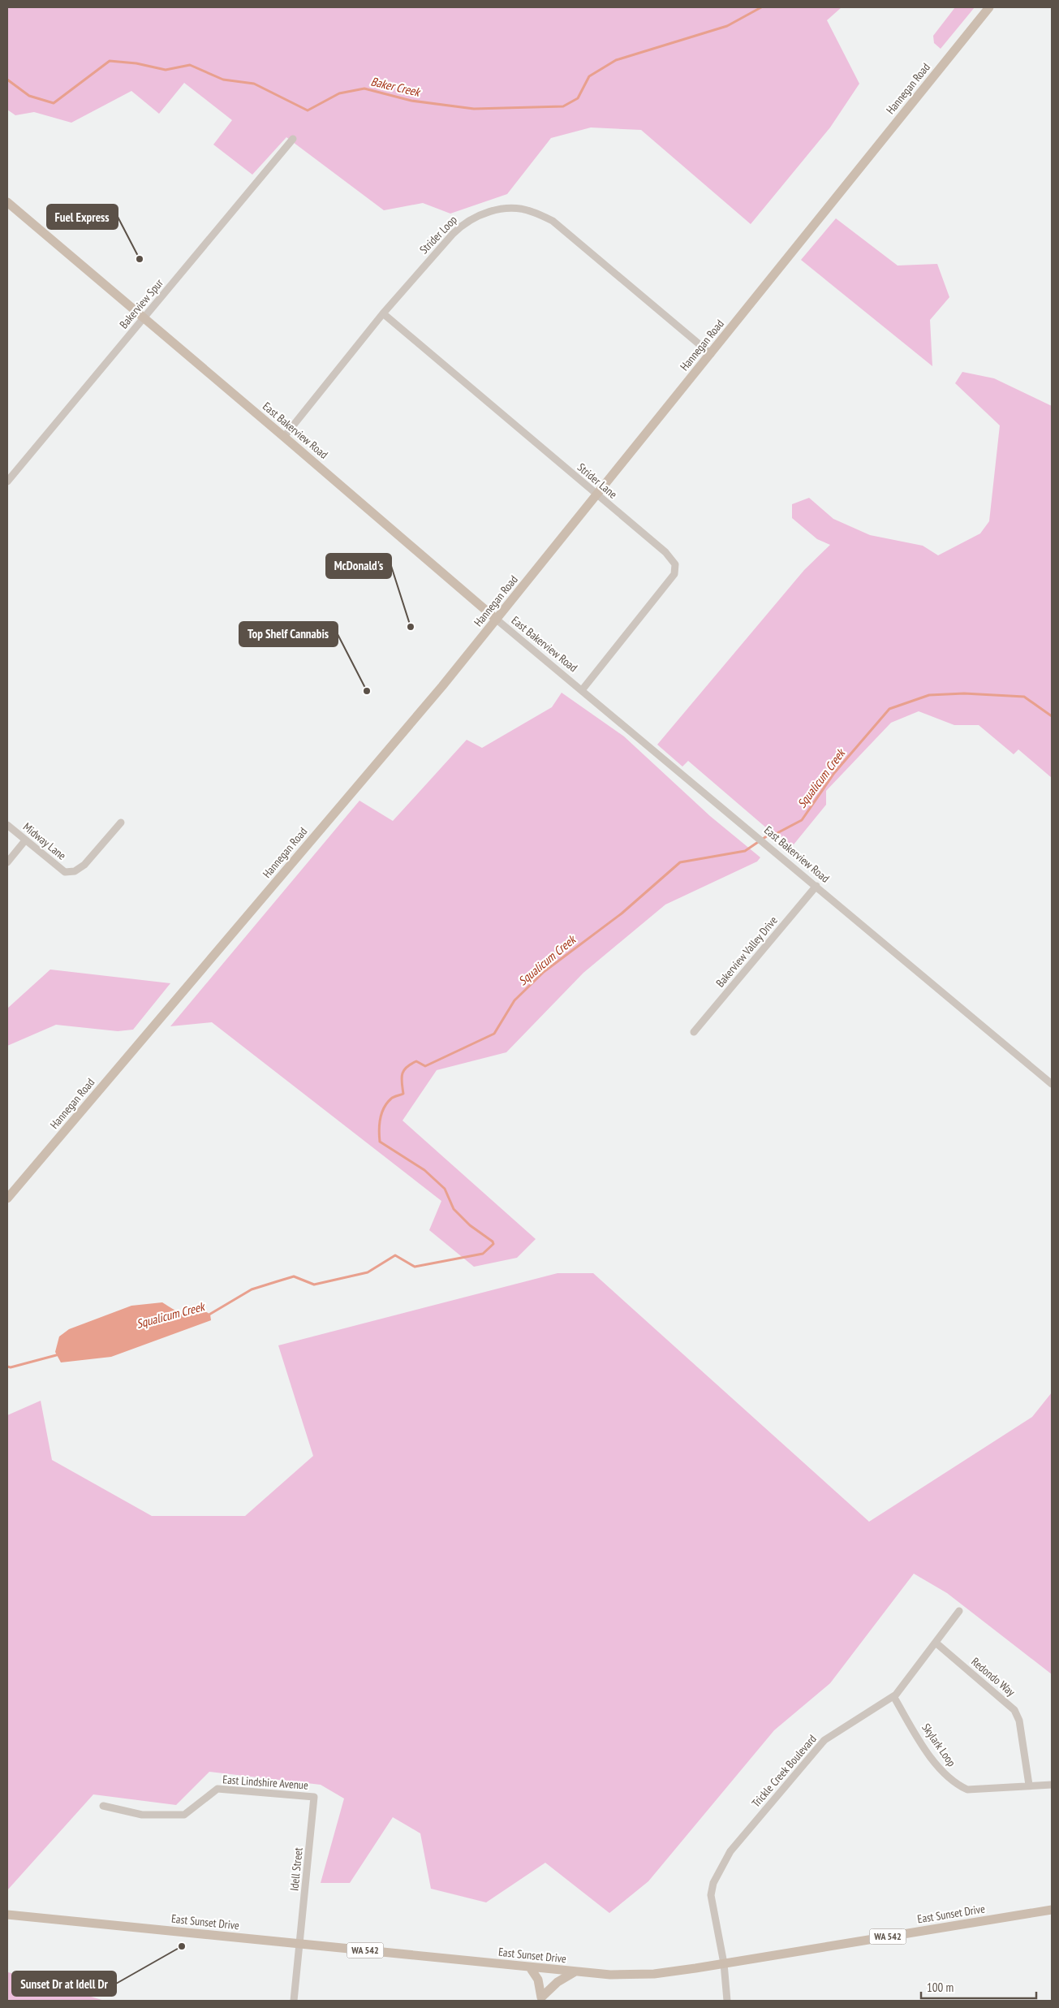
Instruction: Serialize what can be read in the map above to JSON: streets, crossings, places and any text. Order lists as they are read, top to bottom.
{
  "streets": {
    "main road": [
      "Hannegan Road",
      "East Bakerview Road",
      "East Sunset Drive",
      "WA 542"
    ],
    "street": [
      "Strider Loop",
      "Bakerview Spur",
      "Strider Lane",
      "Midway Lane",
      "Bakerview Valley Drive",
      "Redondo Way",
      "Skylark Loop",
      "Trickle Creek Boulevard",
      "East Lindshire Avenue",
      "Idell Street"
    ]
  },
  "crossings": [
    ["Hannegan Road", "Strider Loop"],
    ["Hannegan Road", "East Bakerview Road"],
    ["Hannegan Road", "Strider Lane"],
    ["Strider Loop", "East Bakerview Road"],
    ["Strider Loop", "Strider Lane"],
    ["Bakerview Spur", "East Bakerview Road"],
    ["East Bakerview Road", "Strider Lane"],
    ["East Bakerview Road", "Bakerview Valley Drive"],
    ["Redondo Way", "Skylark Loop"],
    ["Redondo Way", "Trickle Creek Boulevard"],
    ["Skylark Loop", "Trickle Creek Boulevard"],
    ["Trickle Creek Boulevard", "East Sunset Drive"],
    ["East Lindshire Avenue", "Idell Street"],
    ["Idell Street", "East Sunset Drive"]
  ],
  "water": ["Baker Creek", "Squalicum Creek"],
  "places": [
    "Fuel Express",
    "McDonald's",
    "Top Shelf Cannabis",
    "Sunset Dr at Idell Dr"
  ],
  "scale_bar": "100 m"
}
